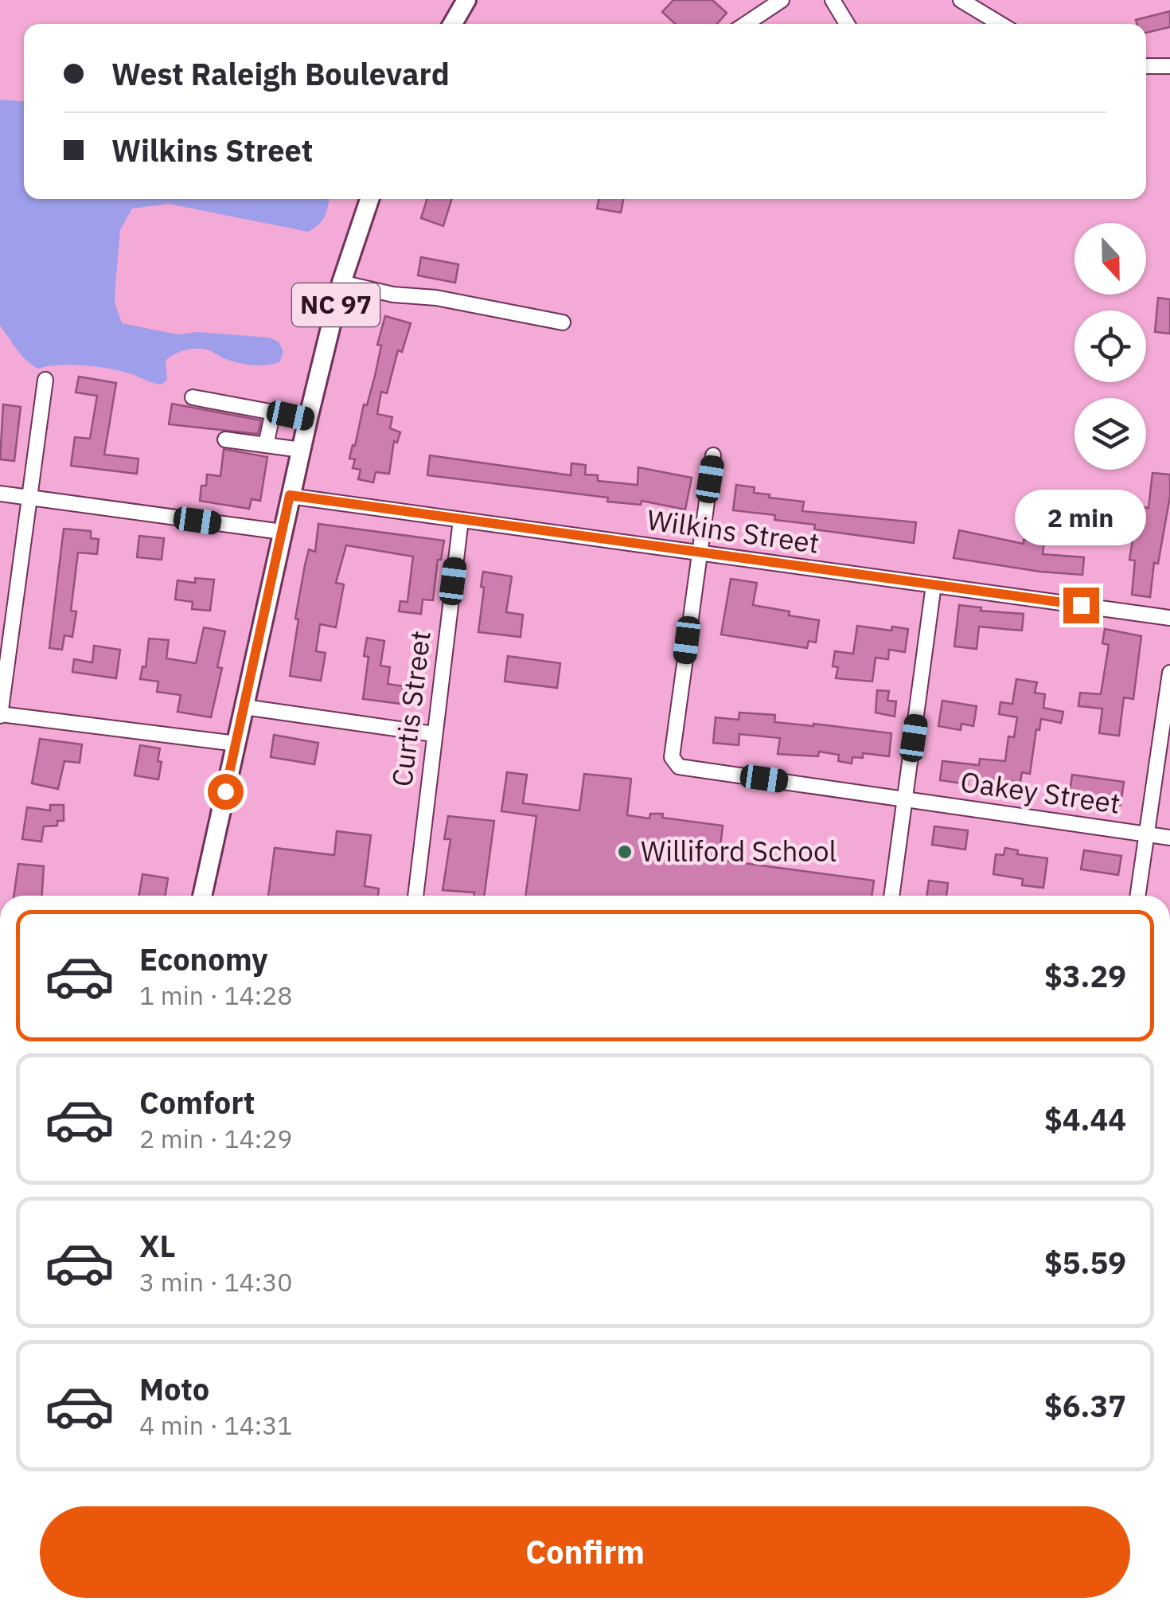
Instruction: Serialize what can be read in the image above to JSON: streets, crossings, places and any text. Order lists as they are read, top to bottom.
{
  "streets": {
    "main road": ["NC 97"],
    "street": ["Wilkins Street", "Curtis Street", "Oakey Street"]
  },
  "crossings": [
    ["NC 97", "Wilkins Street"],
    ["Wilkins Street", "Curtis Street"],
    ["Wilkins Street", "Oakey Street"]
  ],
  "places": ["Williford School"],
  "north": "bottom",
  "page": {
    "banner": ["West Raleigh Boulevard", "Wilkins Street"],
    "bubble": "2 min",
    "list": [
      {
        "name": "Economy",
        "note": "1 min · 14:28",
        "value": "$3.29"
      },
      {
        "name": "Comfort",
        "note": "2 min · 14:29",
        "value": "$4.44"
      },
      {
        "name": "XL",
        "note": "3 min · 14:30",
        "value": "$5.59"
      },
      {
        "name": "Moto",
        "note": "4 min · 14:31",
        "value": "$6.37"
      }
    ],
    "buttons": "Confirm"
  }
}
